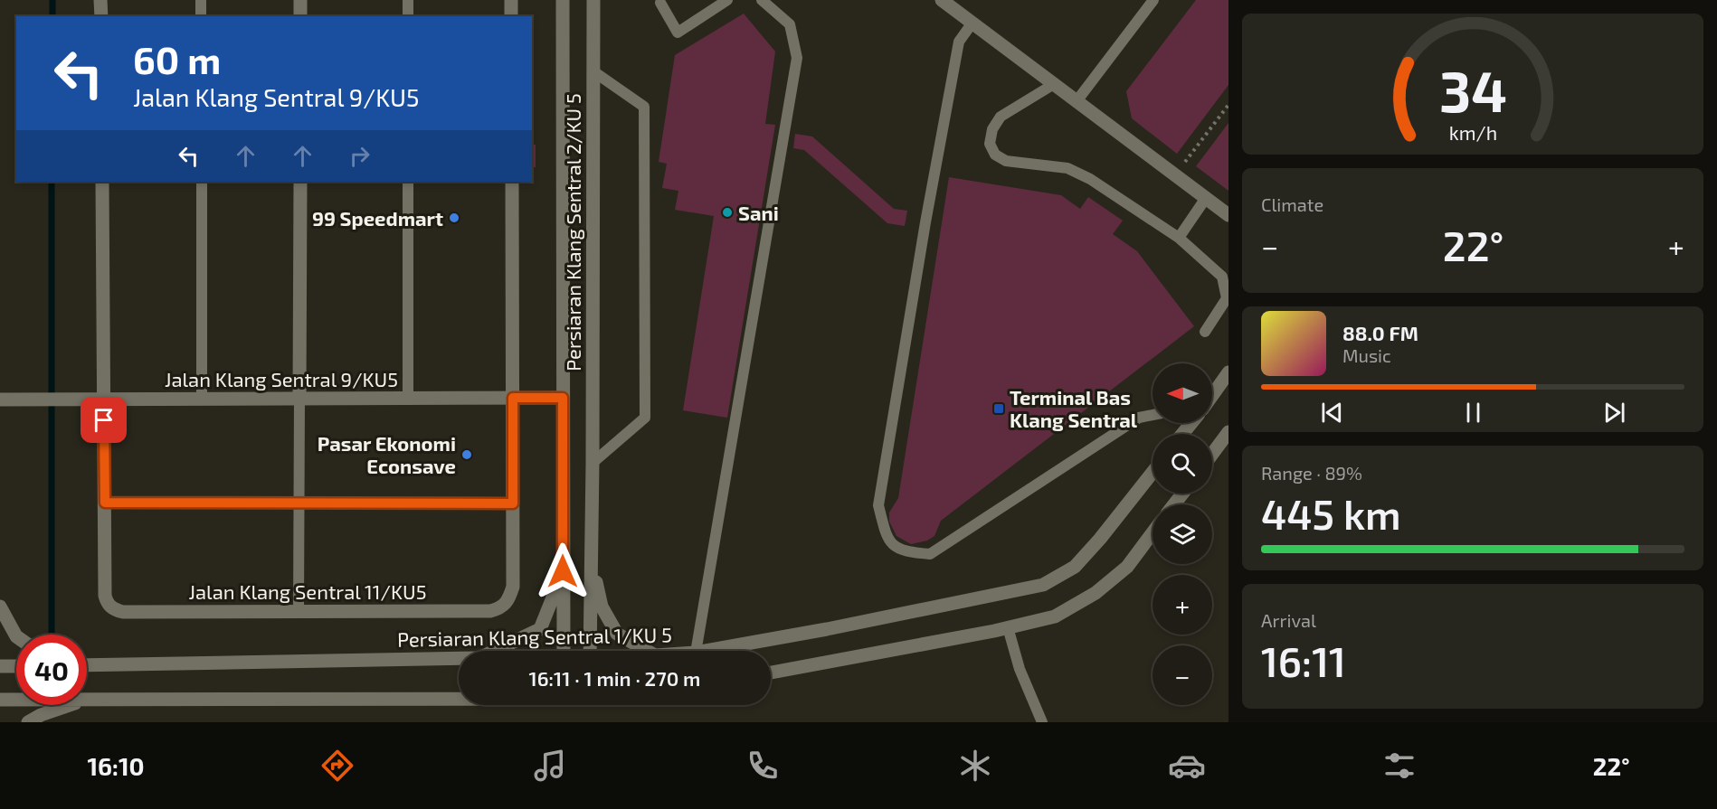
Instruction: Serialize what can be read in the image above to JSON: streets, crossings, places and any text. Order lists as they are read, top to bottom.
{
  "streets": {
    "street": [
      "Persiaran Klang Sentral 2/KU 5",
      "Jalan Klang Sentral 9/KU5",
      "Jalan Klang Sentral 11/KU5",
      "Persiaran Klang Sentral 1/KU 5"
    ]
  },
  "crossings": [
    ["Persiaran Klang Sentral 2/KU 5", "Jalan Klang Sentral 9/KU5"],
    ["Jalan Klang Sentral 9/KU5", "Jalan Klang Sentral 11/KU5"]
  ],
  "places": {
    "other": ["Sani", "99 Speedmart", "Pasar Ekonomi Econsave"],
    "transit": ["Terminal Bas Klang Sentral"]
  },
  "north": "left",
  "page": {
    "turn": ["60 m", "Jalan Klang Sentral 9/KU5"],
    "tile": [
      "Climate",
      ["Range · 89%", "445 km"],
      ["Arrival", "16:11"]
    ],
    "heat": ["−", "22°", "+"],
    "song": ["88.0 FM", "Music"],
    "map_buttons": ["+", "−"],
    "limit": "40",
    "trip": "16:11 · 1 min · 270 m",
    "tabs": ["16:10", "22°"],
    "gauge": ["34", "km/h"]
  }
}
